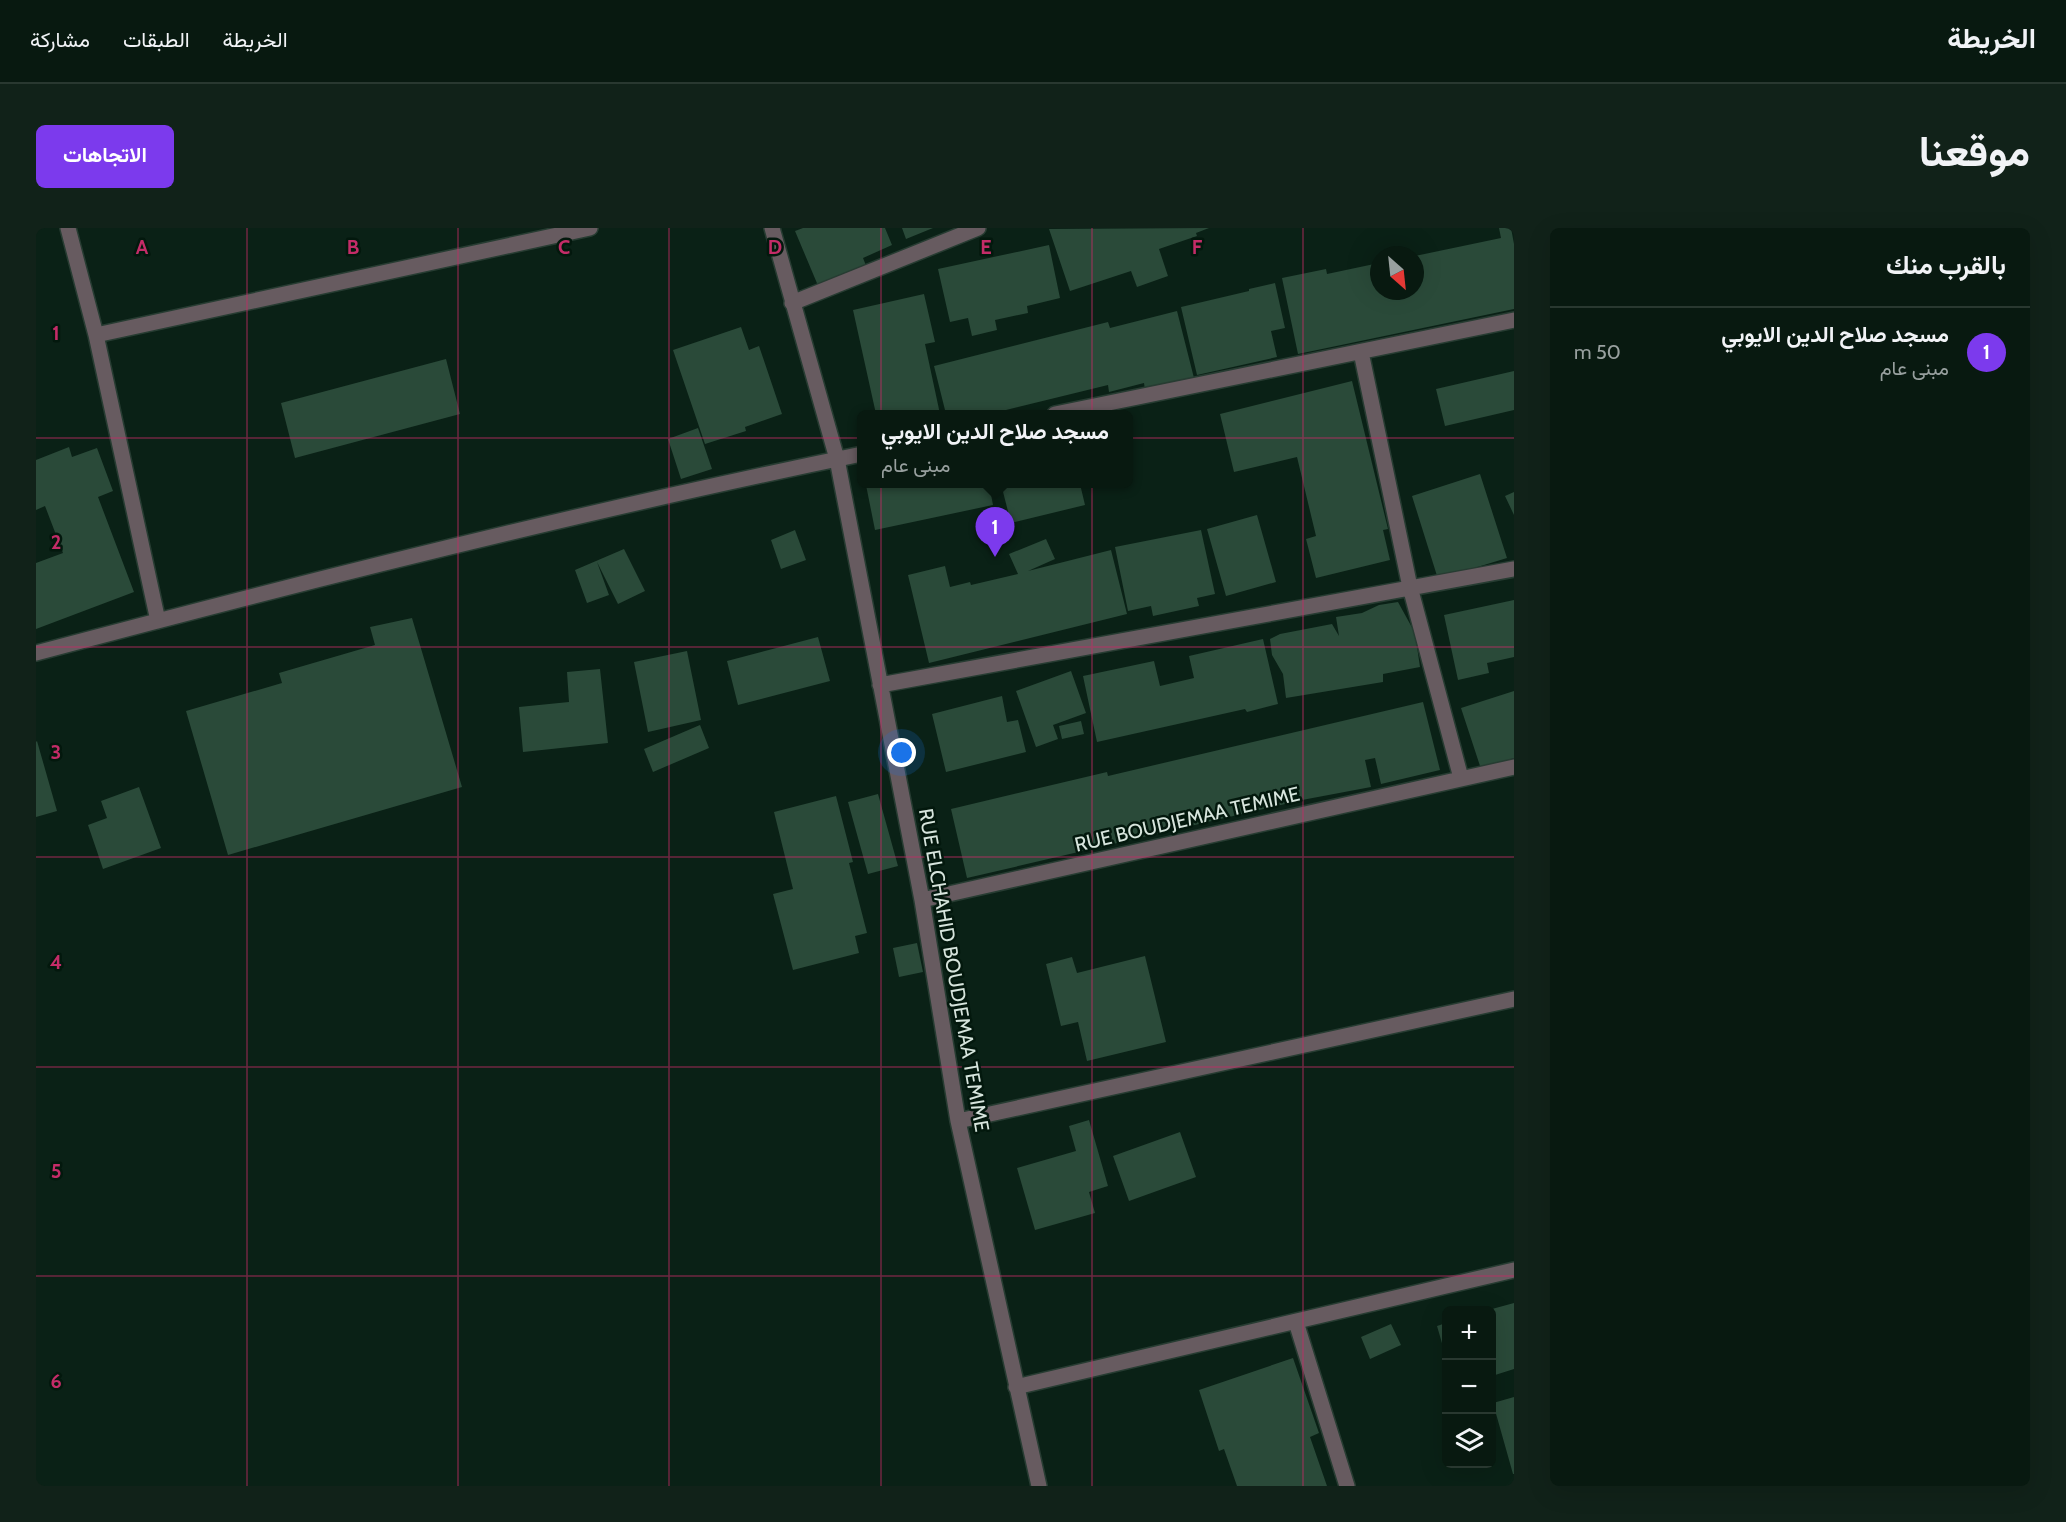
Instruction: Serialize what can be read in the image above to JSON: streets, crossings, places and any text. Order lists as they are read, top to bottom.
{
  "streets": {
    "street": ["RUE BOUDJEMAA TEMIME", "RUE ELCHAHID BOUDJEMAA TEMIME"]
  },
  "crossings": [
    ["RUE BOUDJEMAA TEMIME", "RUE ELCHAHID BOUDJEMAA TEMIME"]
  ],
  "north": "bottom right",
  "page": {
    "header": "الخريطة",
    "nav": ["الخريطة", "الطبقات", "مشاركة"],
    "title": "موقعنا",
    "buttons": "الاتجاهات",
    "heading": "بالقرب منك",
    "list": [
      {
        "mark": "1",
        "name": "مسجد صلاح الدين الايوبي",
        "note": "مبنى عام",
        "value": "50 m"
      }
    ],
    "popup": ["مسجد صلاح الدين الايوبي", "مبنى عام"],
    "pins": "1",
    "map_buttons": ["+", "−"]
  },
  "grid": {
    "columns": [
      "A",
      "B",
      "C",
      "D",
      "E",
      "F"
    ],
    "rows": [
      "1",
      "2",
      "3",
      "4",
      "5",
      "6"
    ]
  }
}
